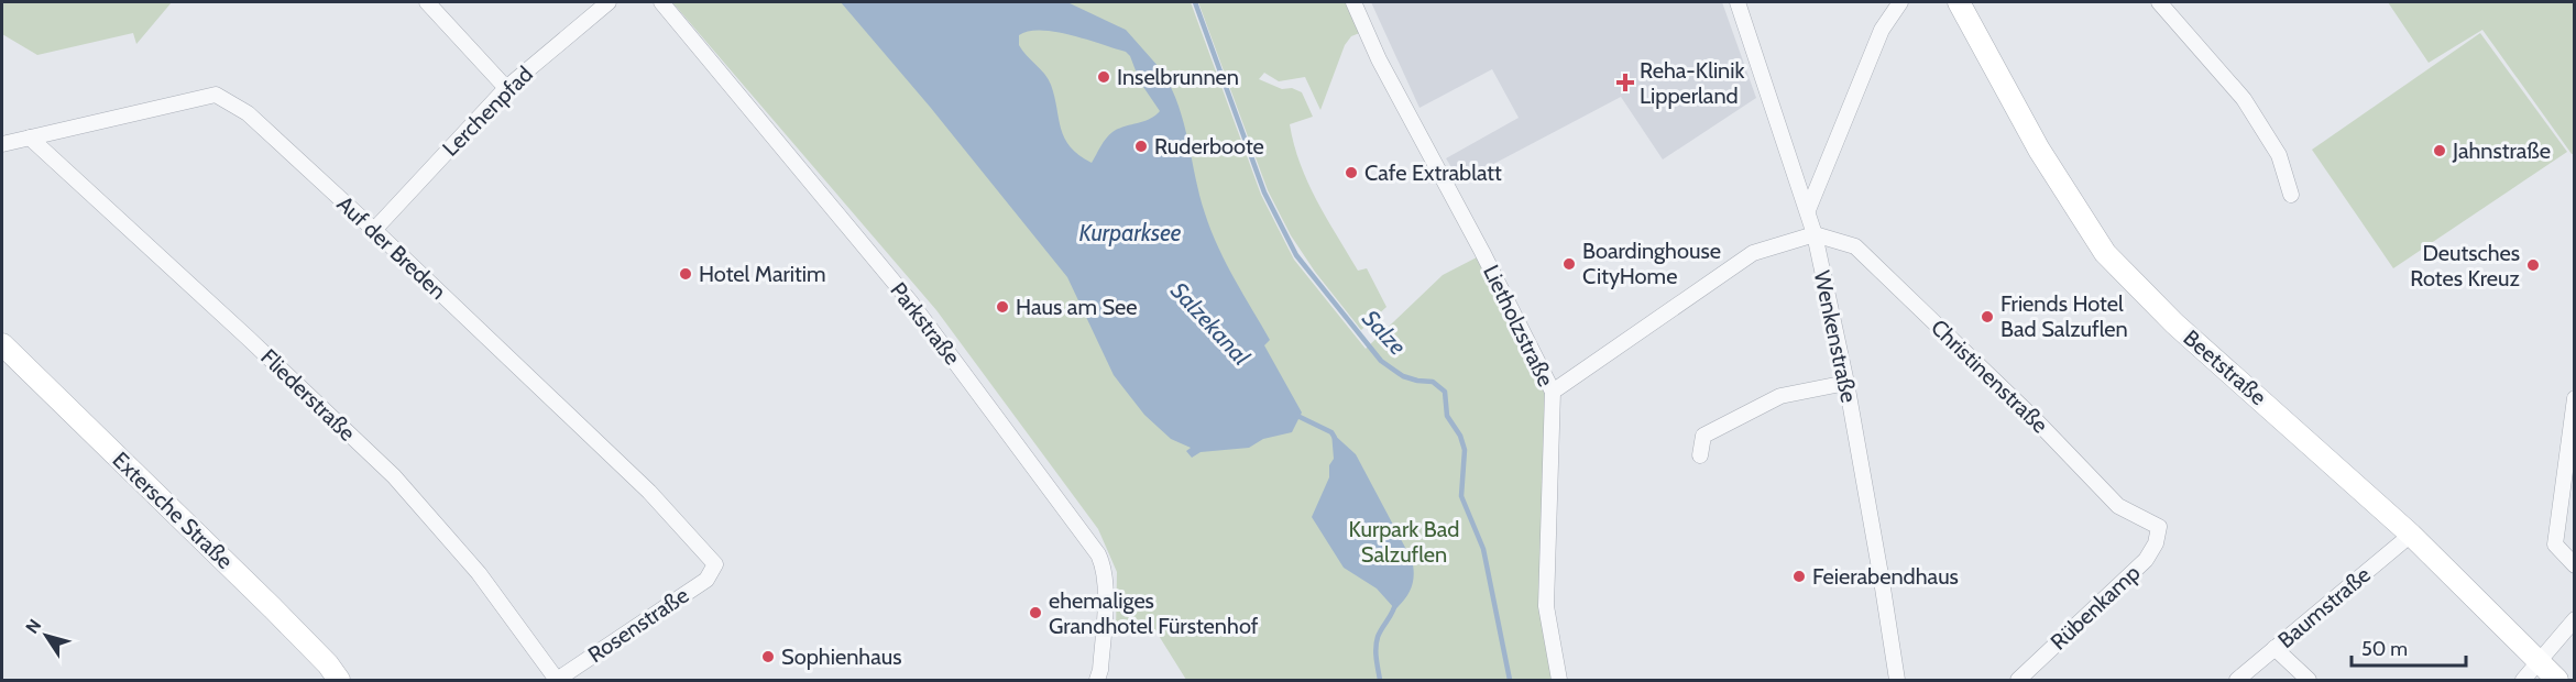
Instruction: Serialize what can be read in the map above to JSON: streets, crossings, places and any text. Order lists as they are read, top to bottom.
{
  "streets": {
    "main road": ["Beetstraße", "Extersche Straße"],
    "street": [
      "Lerchenpfad",
      "Auf der Breden",
      "Parkstraße",
      "Lietholzstraße",
      "Wenkenstraße",
      "Christinenstraße",
      "Fliederstraße",
      "Rübenkamp",
      "Baumstraße",
      "Rosenstraße"
    ]
  },
  "crossings": [
    ["Lerchenpfad", "Auf der Breden"],
    ["Auf der Breden", "Fliederstraße"],
    ["Auf der Breden", "Rosenstraße"],
    ["Wenkenstraße", "Christinenstraße"],
    ["Beetstraße", "Baumstraße"],
    ["Christinenstraße", "Rübenkamp"],
    ["Fliederstraße", "Rosenstraße"]
  ],
  "water": ["Kurparksee", "Salzekanal", "Salze"],
  "parks": ["Kurpark Bad Salzuflen"],
  "places": {
    "other": [
      "Inselbrunnen",
      "Ruderboote",
      "Jahnstraße",
      "Cafe Extrablatt",
      "Boardinghouse CityHome",
      "Deutsches Rotes Kreuz",
      "Hotel Maritim",
      "Haus am See",
      "Friends Hotel Bad Salzuflen",
      "Feierabendhaus",
      "ehemaliges Grandhotel Fürstenhof",
      "Sophienhaus"
    ],
    "health": ["Reha-Klinik Lipperland"]
  },
  "scale_bar": "50 m",
  "north": "top left"
}
